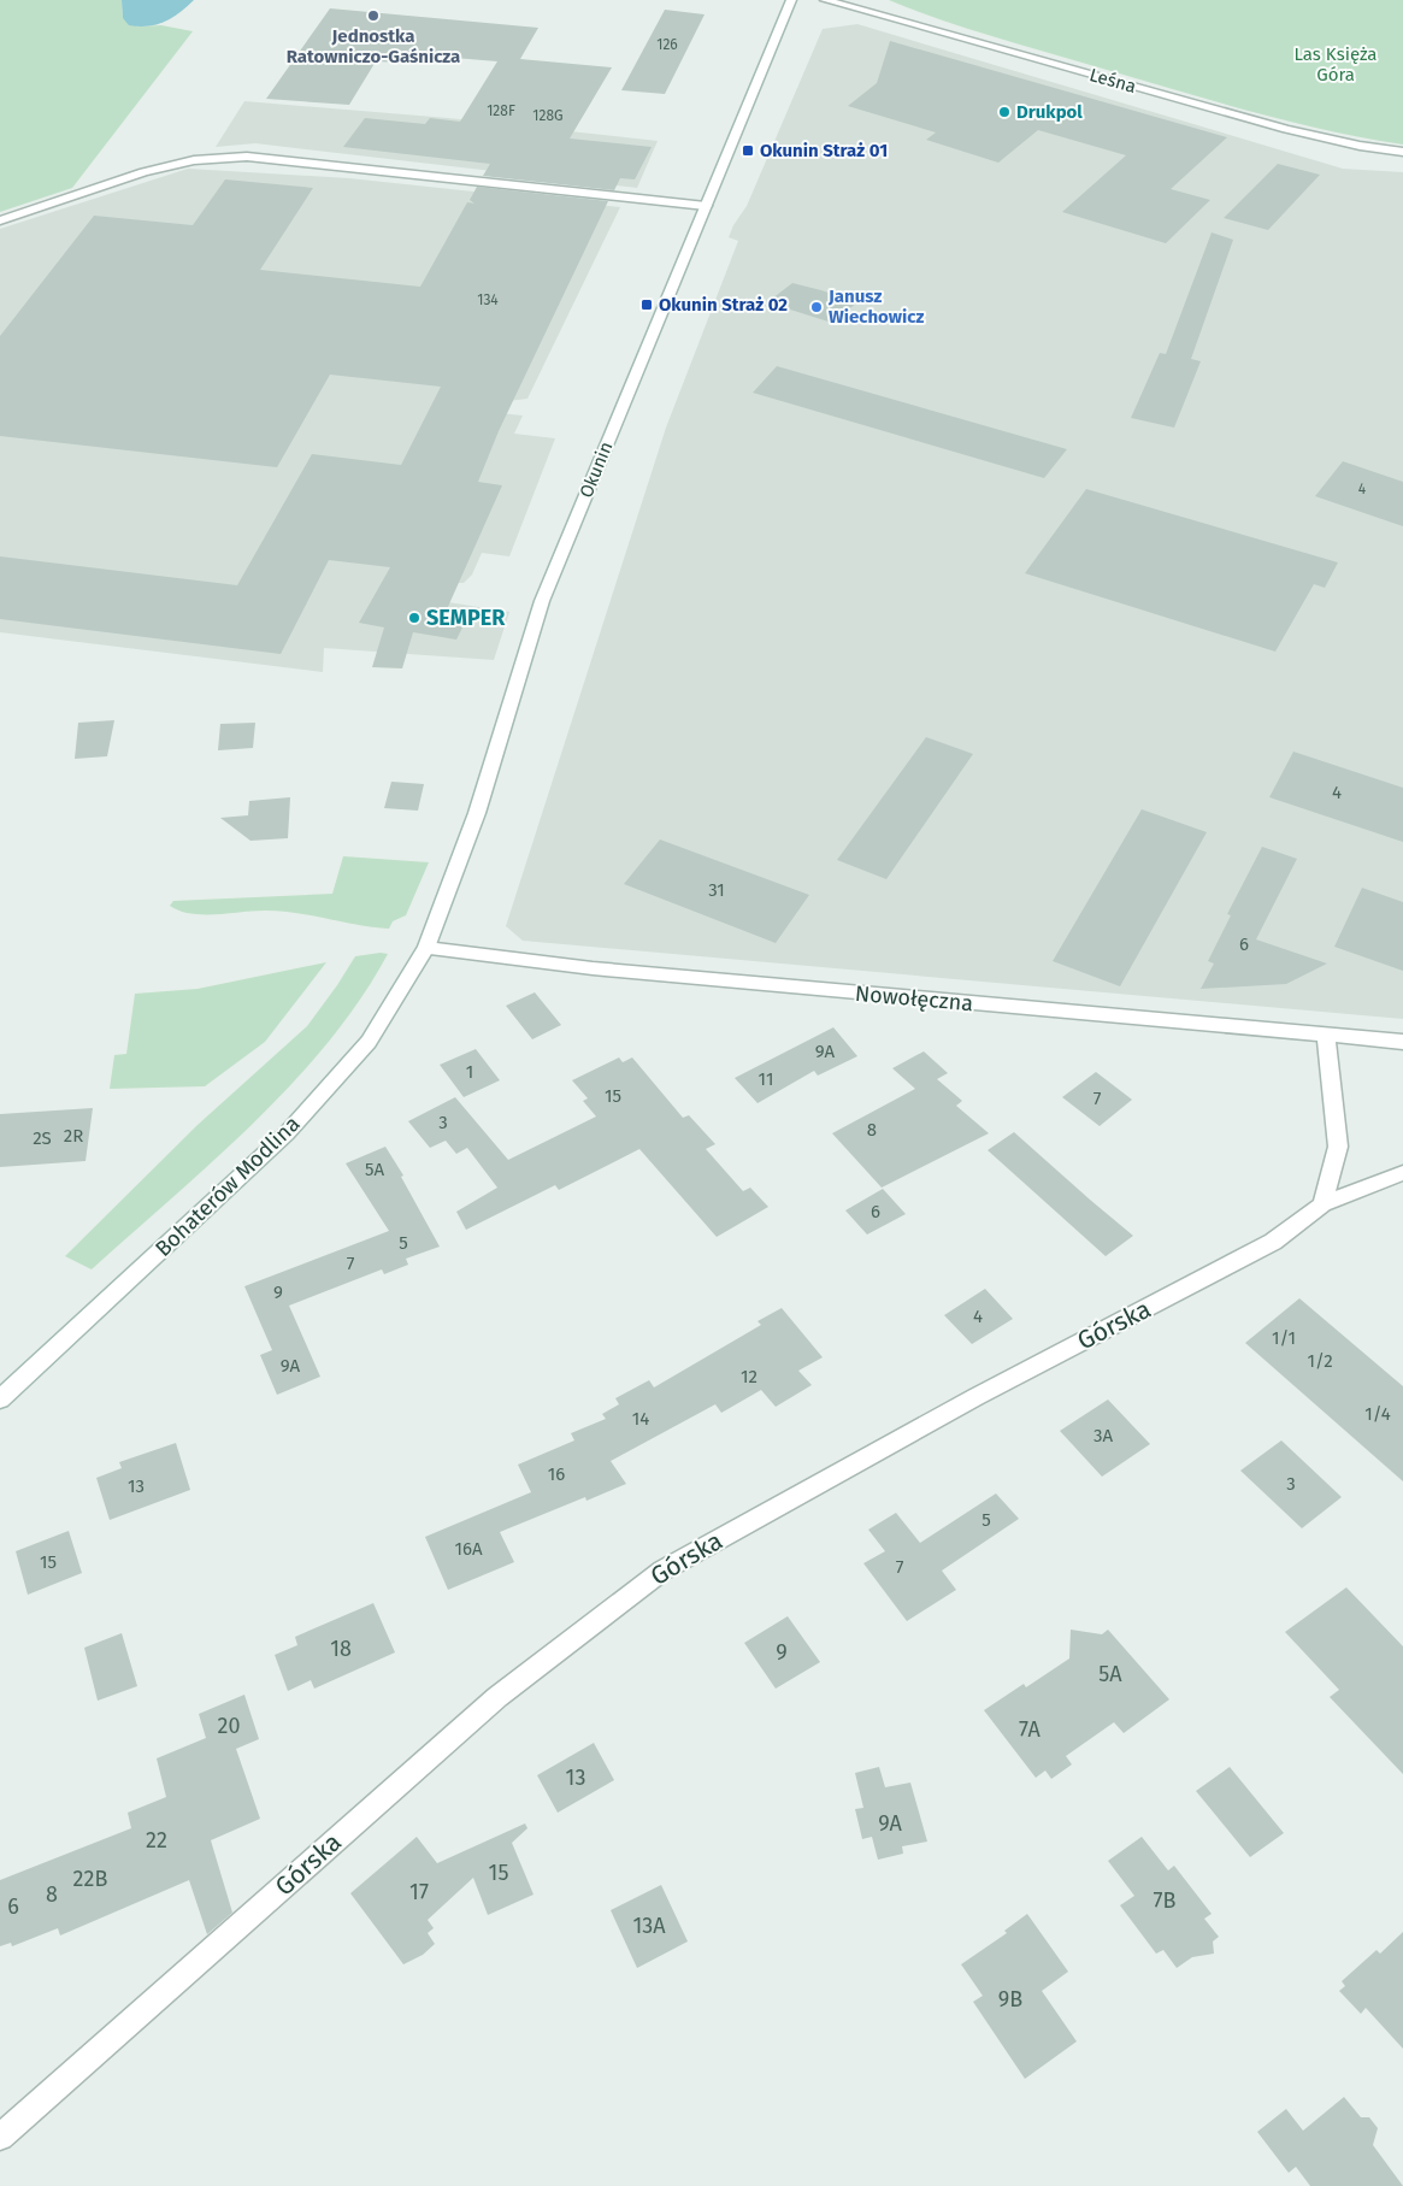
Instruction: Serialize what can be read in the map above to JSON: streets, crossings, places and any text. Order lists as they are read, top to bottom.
{
  "streets": {
    "street": [
      "Leśna",
      "Okunin",
      "Nowołęczna",
      "Bohaterów Modlina",
      "Górska"
    ]
  },
  "crossings": [
    ["Okunin", "Nowołęczna"],
    ["Okunin", "Bohaterów Modlina"],
    ["Nowołęczna", "Bohaterów Modlina"]
  ],
  "parks": ["Las Księża Góra"],
  "places": {
    "other": [
      "Jednostka Ratowniczo-Gaśnicza",
      "Drukpol",
      "Janusz Wiechowicz",
      "SEMPER"
    ],
    "transit": ["Okunin Straż 01", "Okunin Straż 02"]
  },
  "house_numbers": [
    "126",
    "128F",
    "128G",
    "134",
    "4",
    "4",
    "31",
    "6",
    "9A",
    "1",
    "11",
    "15",
    "7",
    "3",
    "8",
    "2R",
    "2S",
    "5A",
    "6",
    "5",
    "7",
    "9",
    "4",
    "1/1",
    "1/2",
    "9A",
    "12",
    "1/4",
    "14",
    "3A",
    "16",
    "3",
    "13",
    "5",
    "16A",
    "15",
    "7",
    "18",
    "9",
    "5A",
    "20",
    "7A",
    "13",
    "9A",
    "22",
    "15",
    "22B",
    "17",
    "8",
    "7B",
    "6",
    "13A",
    "9B"
  ]
}
